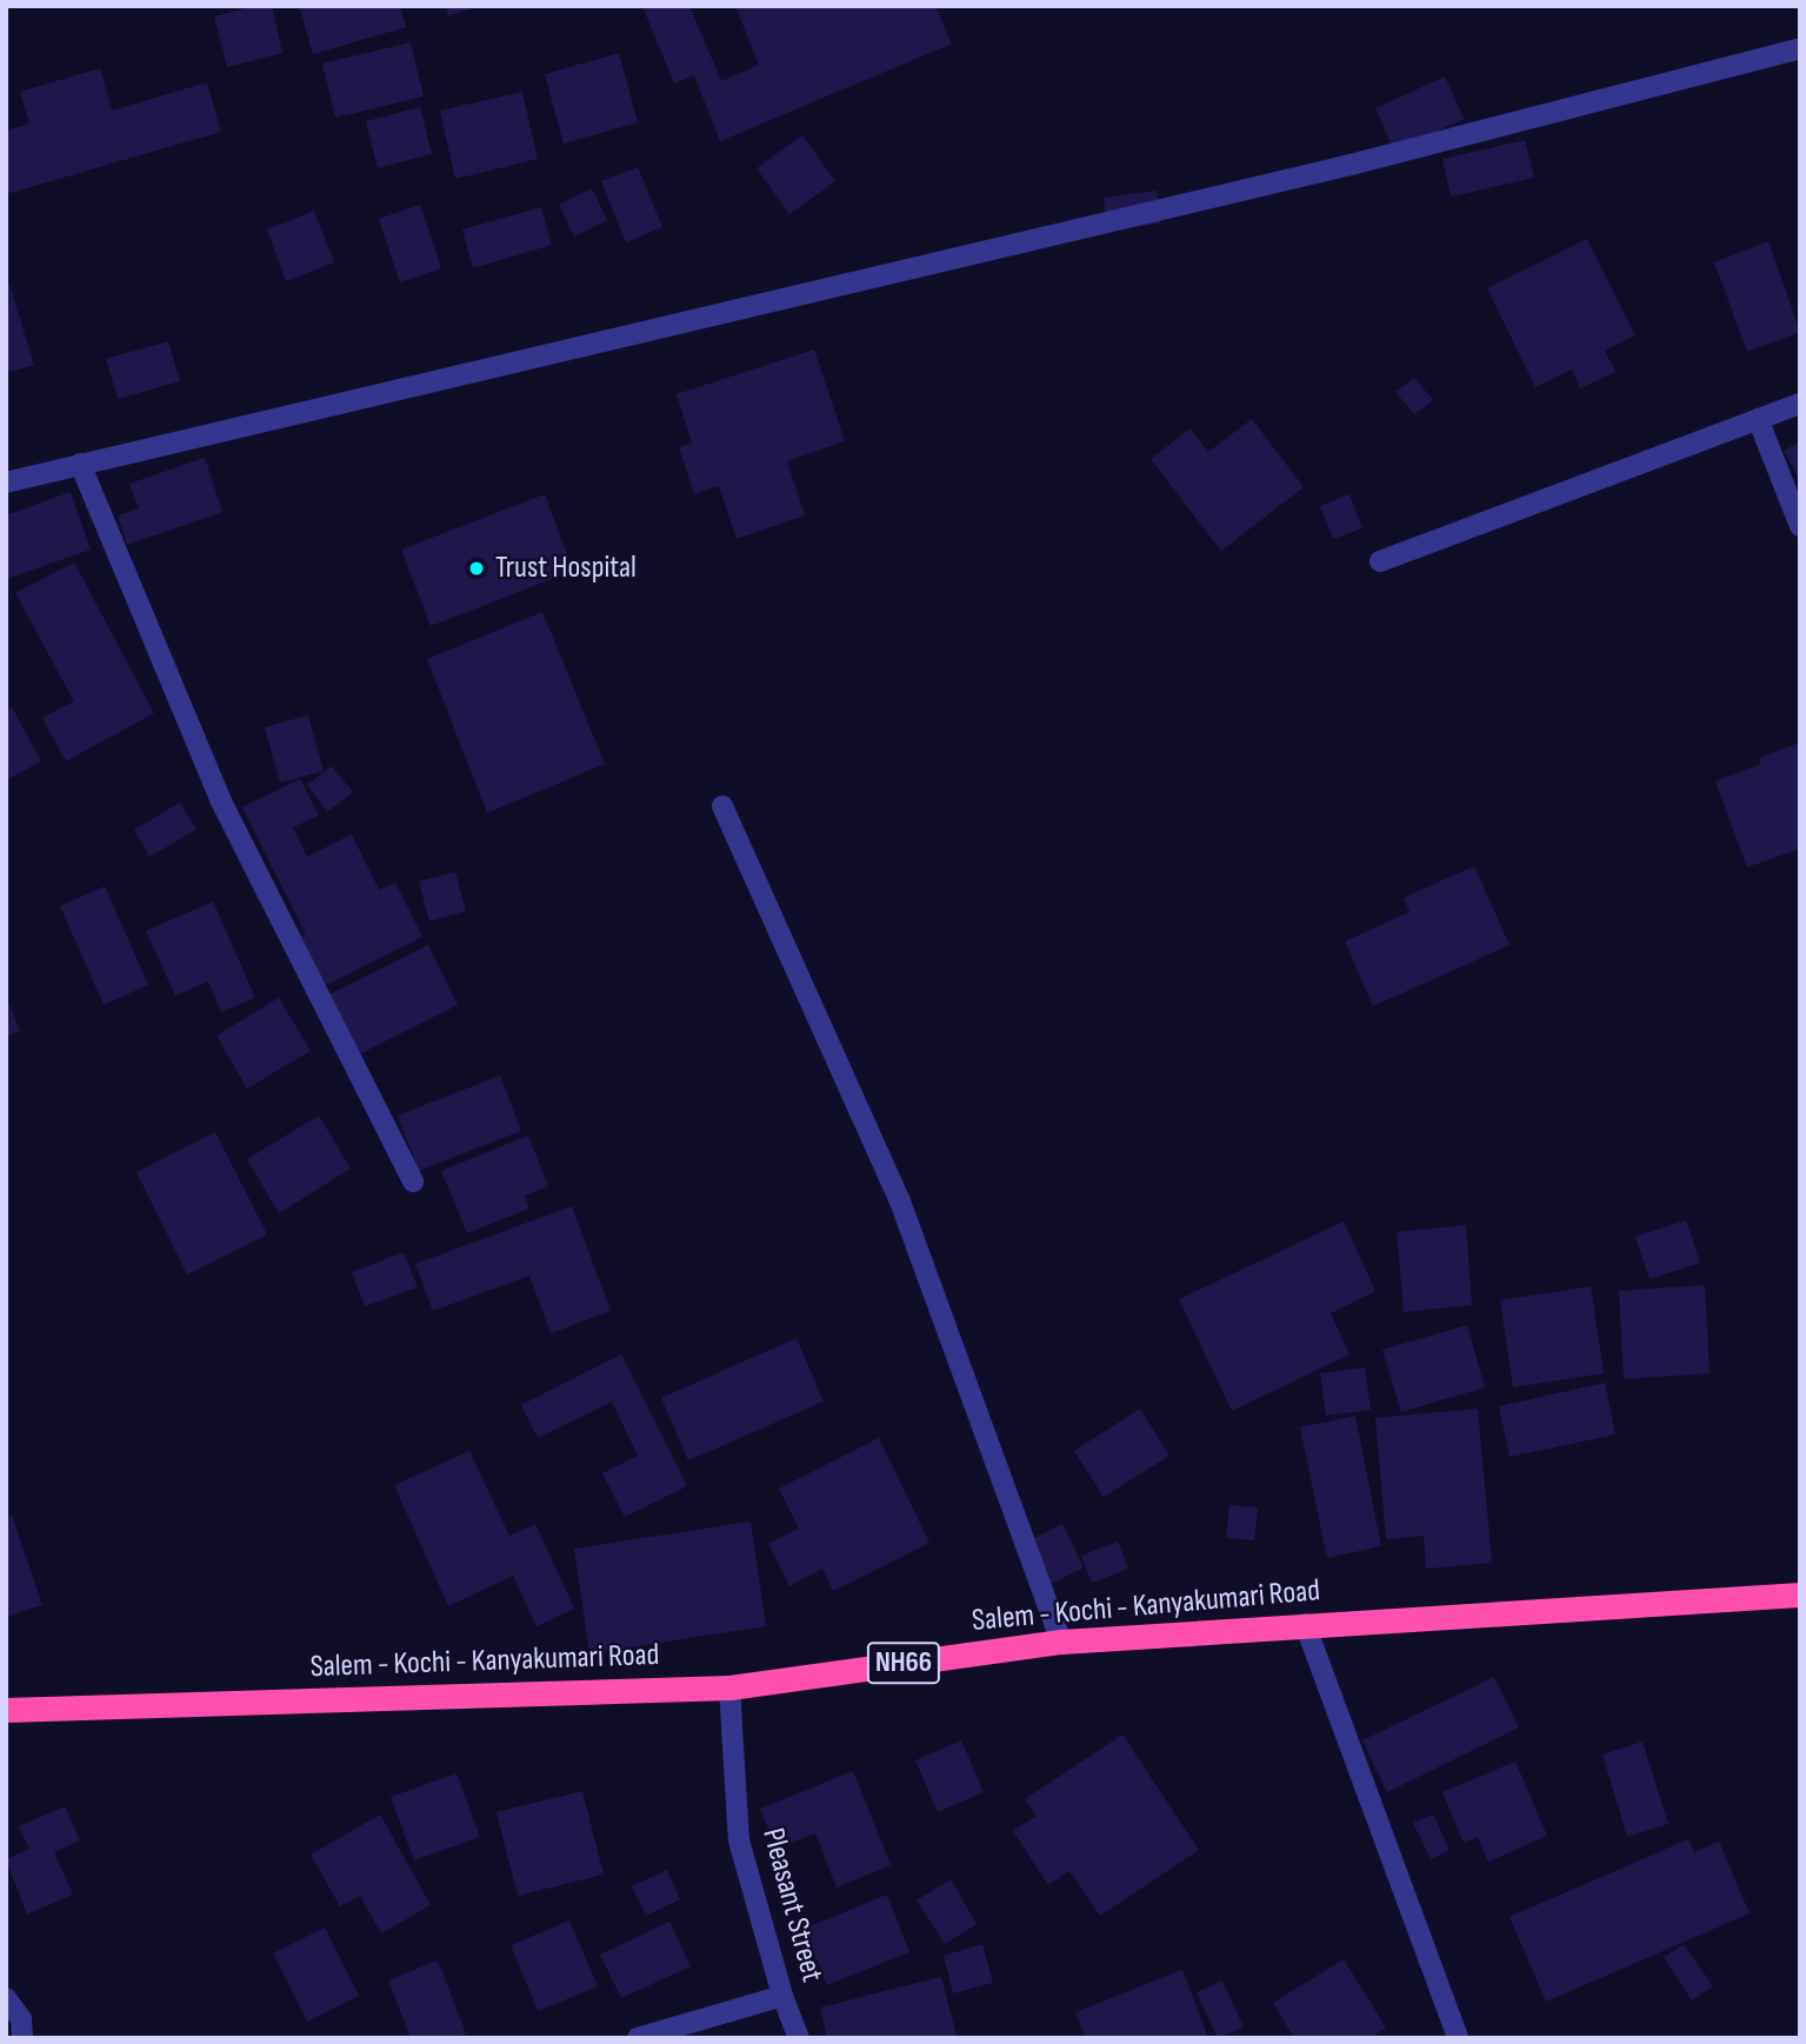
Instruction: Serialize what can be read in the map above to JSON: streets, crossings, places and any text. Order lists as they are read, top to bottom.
{
  "streets": {
    "highway": ["Salem - Kochi - Kanyakumari Road", "NH66"],
    "street": ["Pleasant Street"]
  },
  "crossings": [
    ["Salem - Kochi - Kanyakumari Road", "Pleasant Street"]
  ],
  "places": ["Trust Hospital"]
}
